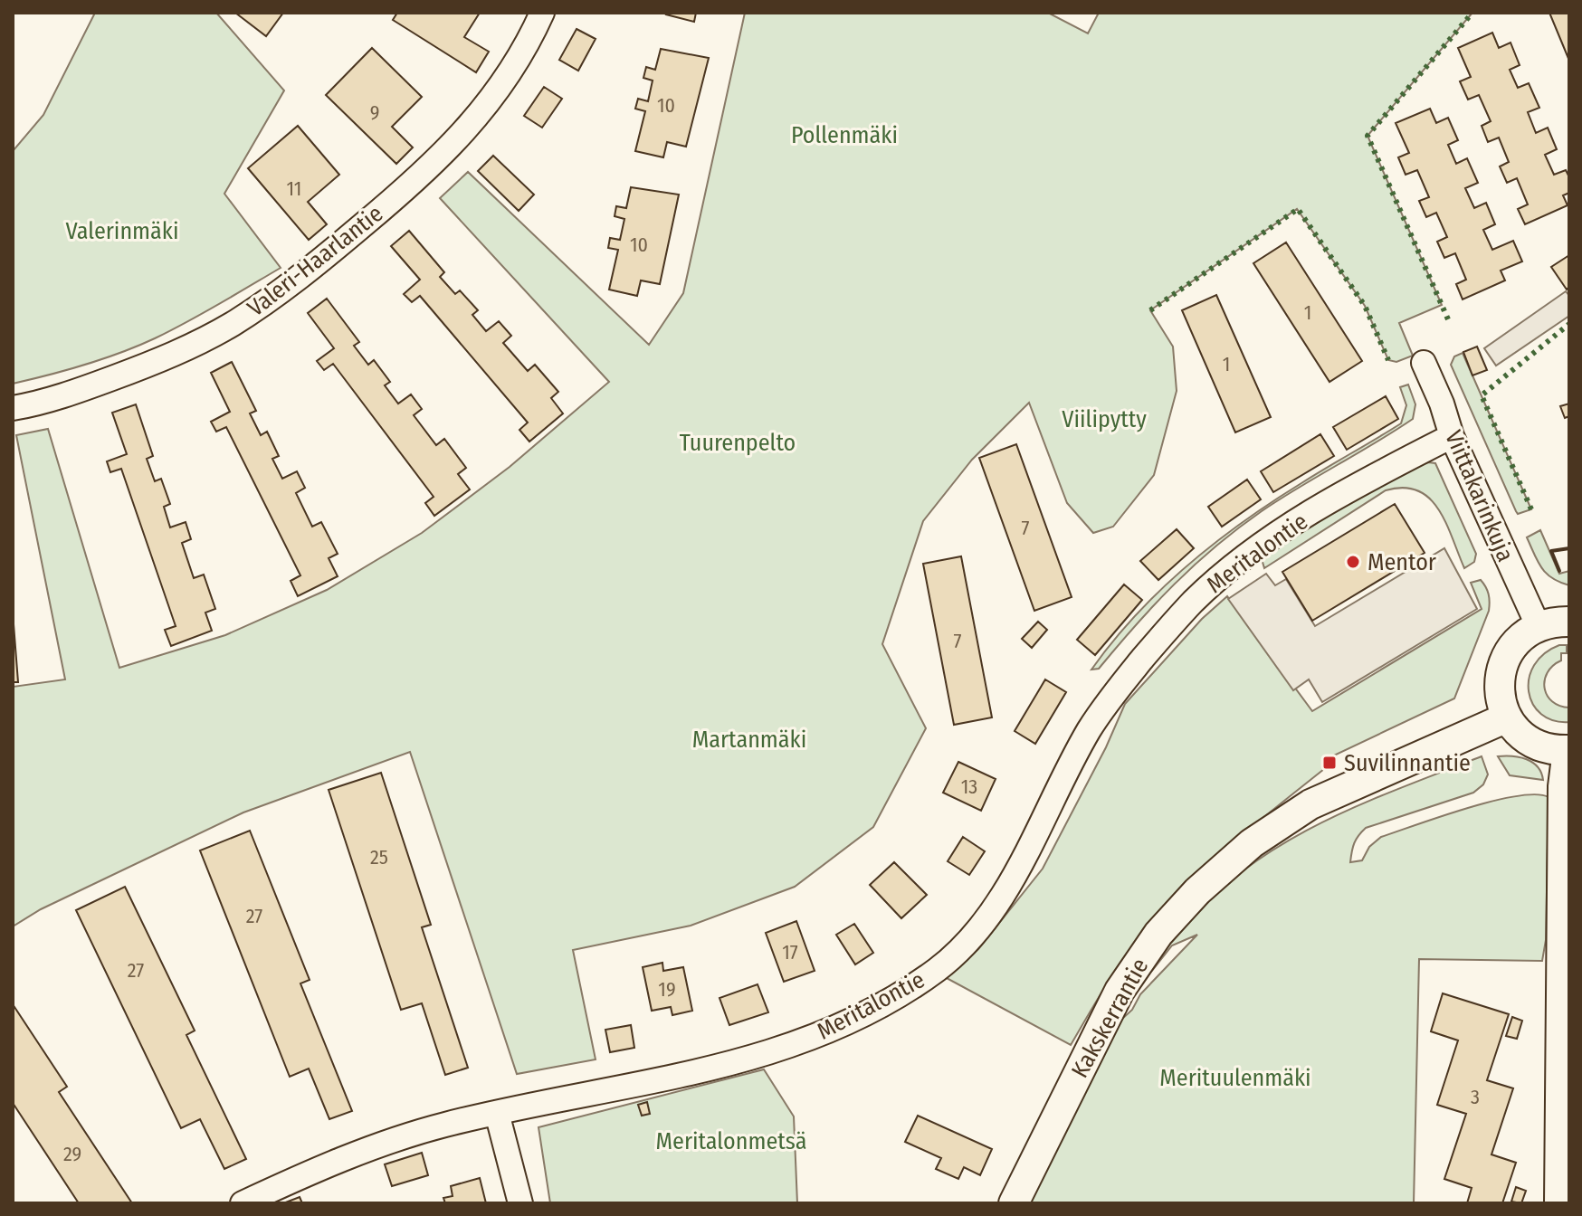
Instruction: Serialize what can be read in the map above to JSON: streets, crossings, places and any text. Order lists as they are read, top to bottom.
{
  "streets": {
    "street": [
      "Valeri-Haarlantie",
      "Viittakarinkuja",
      "Meritalontie",
      "Kakskerrantie"
    ]
  },
  "crossings": [
    ["Viittakarinkuja", "Meritalontie"]
  ],
  "parks": [
    "Pollenmäki",
    "Valerinmäki",
    "Viilipytty",
    "Tuurenpelto",
    "Martanmäki",
    "Merituulenmäki",
    "Meritalonmetsä"
  ],
  "places": {
    "other": ["Mentor"],
    "transit": ["Suvilinnantie"]
  },
  "house_numbers": [
    "10",
    "9",
    "11",
    "10",
    "1",
    "1",
    "7",
    "7",
    "13",
    "25",
    "27",
    "17",
    "27",
    "19",
    "3",
    "29"
  ]
}
